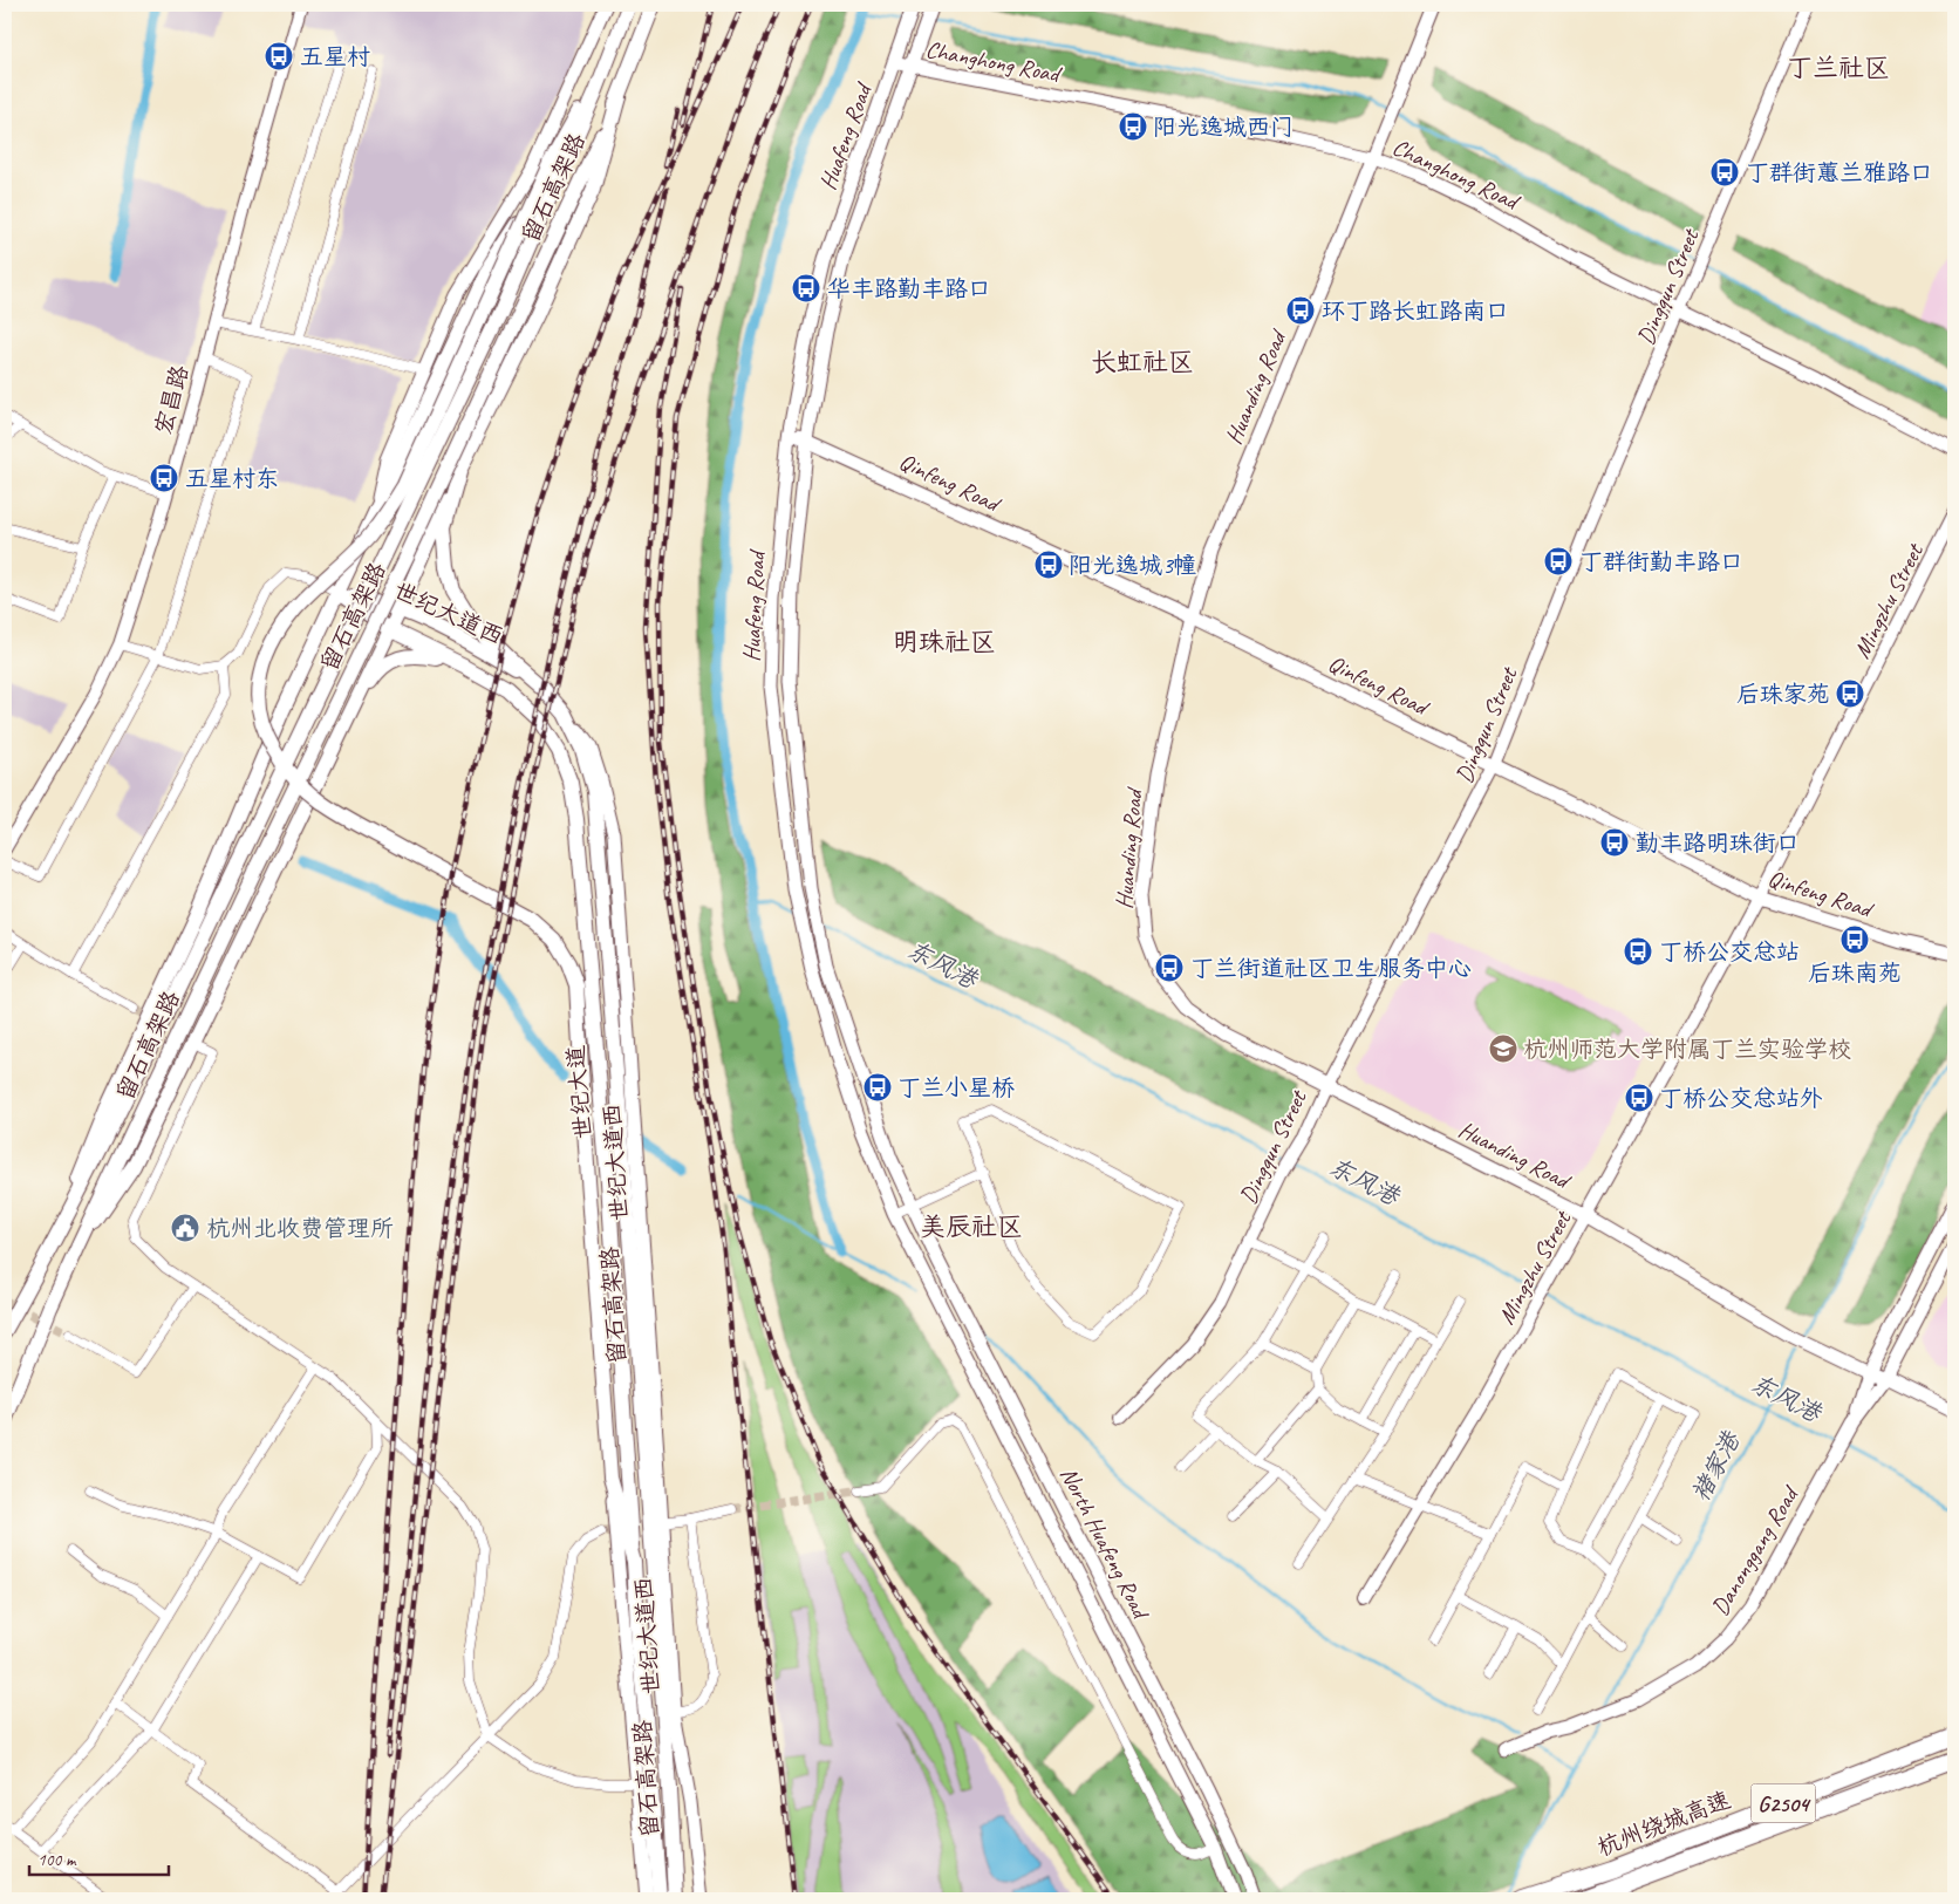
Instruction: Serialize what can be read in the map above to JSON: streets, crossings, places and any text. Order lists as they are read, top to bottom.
{
  "streets": {
    "highway": ["G2504", "杭州绕城高速"],
    "main road": [
      "Huafeng Road",
      "留石高架路",
      "Huanding Road",
      "Qinfeng Road",
      "世纪大道西",
      "世纪大道",
      "North Huafeng Road",
      "Danonggang Road"
    ],
    "street": [
      "Changhong Road",
      "Dingqun Street",
      "宏昌路",
      "Mingzhu Street"
    ]
  },
  "crossings": [
    ["Changhong Road", "Huafeng Road"],
    ["Changhong Road", "Dingqun Street"],
    ["Changhong Road", "Huanding Road"],
    ["Huafeng Road", "Qinfeng Road"],
    ["Huafeng Road", "North Huafeng Road"],
    ["留石高架路", "世纪大道西"],
    ["留石高架路", "世纪大道"],
    ["Dingqun Street", "Huanding Road"],
    ["Dingqun Street", "Qinfeng Road"],
    ["Huanding Road", "Qinfeng Road"],
    ["Huanding Road", "Mingzhu Street"],
    ["Huanding Road", "Danonggang Road"],
    ["Qinfeng Road", "Mingzhu Street"],
    ["世纪大道西", "世纪大道"]
  ],
  "districts": [
    "丁兰社区",
    "长虹社区",
    "明珠社区",
    "美辰社区"
  ],
  "water": ["东风港", "褚家港"],
  "places": {
    "bus stop": [
      "五星村",
      "阳光逸城西门",
      "丁群街蕙兰雅路口",
      "华丰路勤丰路口",
      "环丁路长虹路南口",
      "五星村东",
      "丁群街勤丰路口",
      "阳光逸城3幢",
      "后珠家苑",
      "勤丰路明珠街口",
      "后珠南苑",
      "丁桥公交总站",
      "丁兰街道社区卫生服务中心",
      "丁兰小星桥",
      "丁桥公交总站外"
    ],
    "school or university": ["杭州师范大学附属丁兰实验学校"],
    "public building": ["杭州北收费管理所"]
  },
  "scale_bar": "100 m"
}
